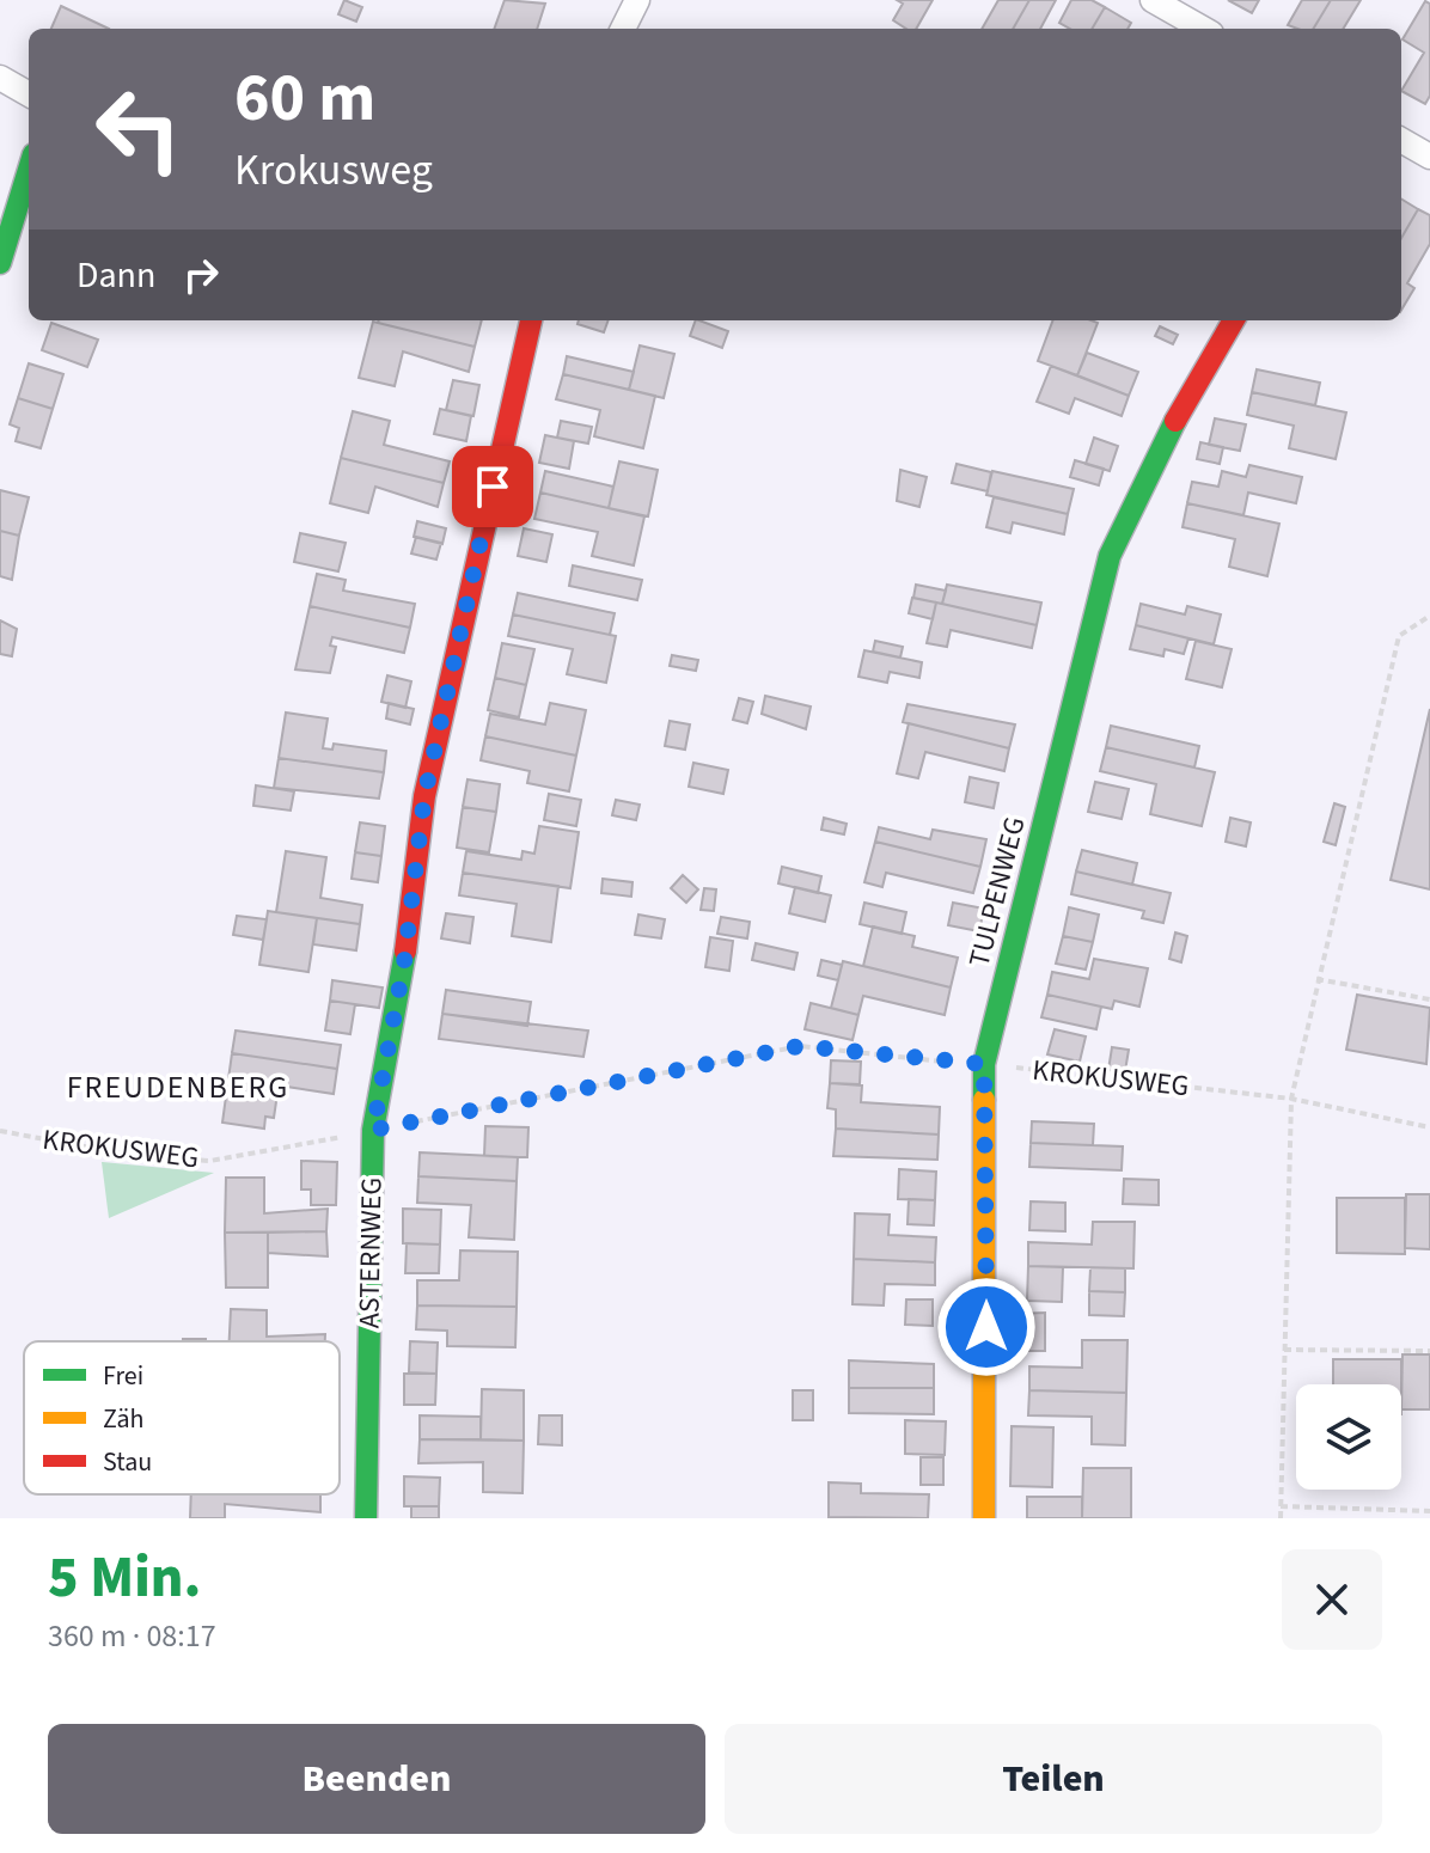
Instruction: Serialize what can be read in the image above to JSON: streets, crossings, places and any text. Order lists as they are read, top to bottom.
{
  "streets": {
    "street": ["TULPENWEG", "ASTERNWEG"],
    "path": ["KROKUSWEG"]
  },
  "crossings": [
    ["TULPENWEG", "KROKUSWEG"],
    ["KROKUSWEG", "ASTERNWEG"]
  ],
  "districts": ["FREUDENBERG"],
  "legend": ["Frei", "Zäh", "Stau"],
  "page": {
    "turn": ["60 m", "Krokusweg"],
    "then": "Dann",
    "heading": ["5 Min.", "360 m · 08:17"],
    "buttons": ["Beenden", "Teilen"]
  }
}
